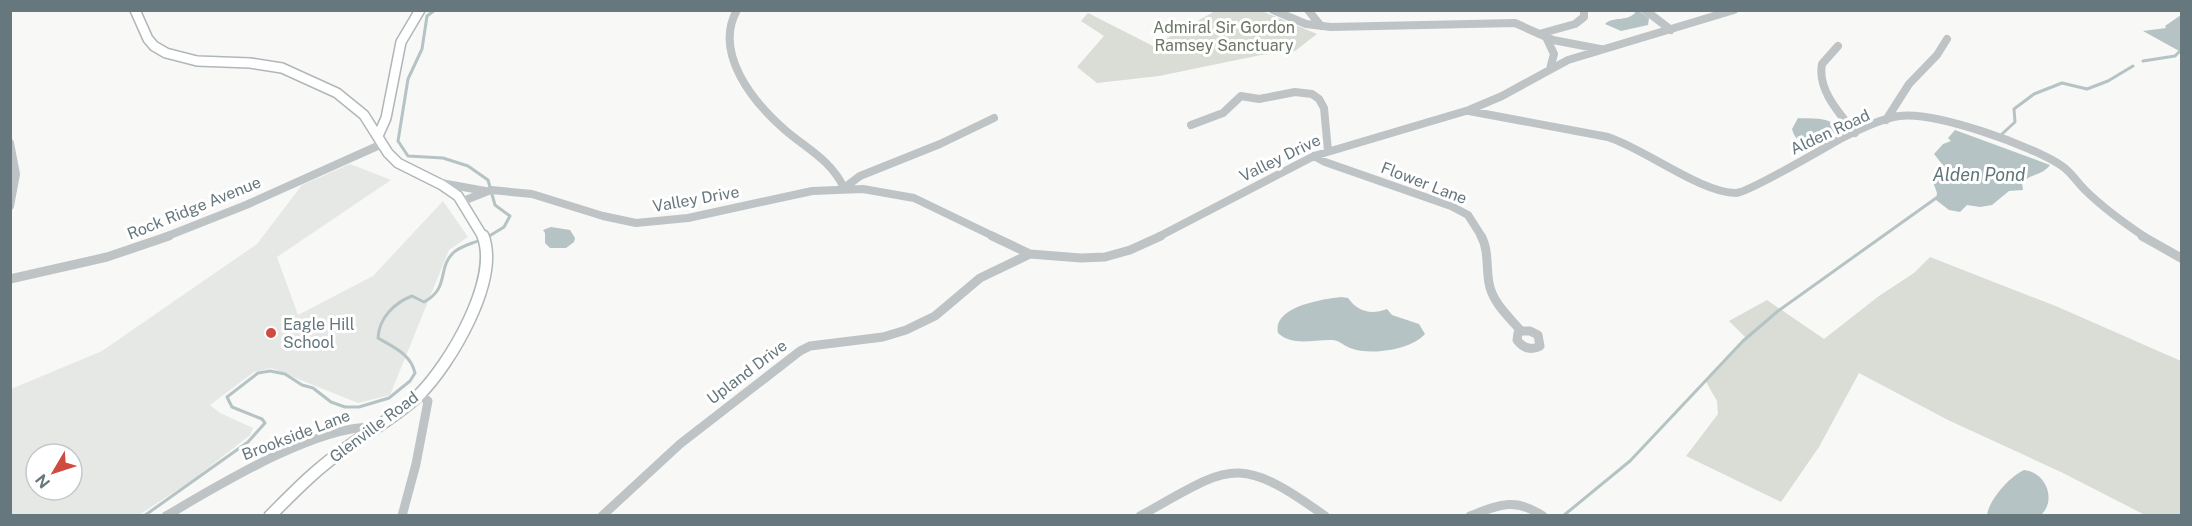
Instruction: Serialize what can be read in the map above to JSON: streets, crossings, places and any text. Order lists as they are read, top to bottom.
{
  "streets": {
    "main road": ["Glenville Road"],
    "street": [
      "Alden Road",
      "Valley Drive",
      "Flower Lane",
      "Rock Ridge Avenue",
      "Upland Drive",
      "Brookside Lane"
    ]
  },
  "crossings": [
    ["Alden Road", "Valley Drive"],
    ["Valley Drive", "Flower Lane"],
    ["Valley Drive", "Upland Drive"],
    ["Valley Drive", "Glenville Road"],
    ["Rock Ridge Avenue", "Glenville Road"],
    ["Glenville Road", "Brookside Lane"]
  ],
  "water": ["Alden Pond"],
  "parks": ["Admiral Sir Gordon Ramsey Sanctuary"],
  "places": ["Eagle Hill School"],
  "north": "bottom left"
}
